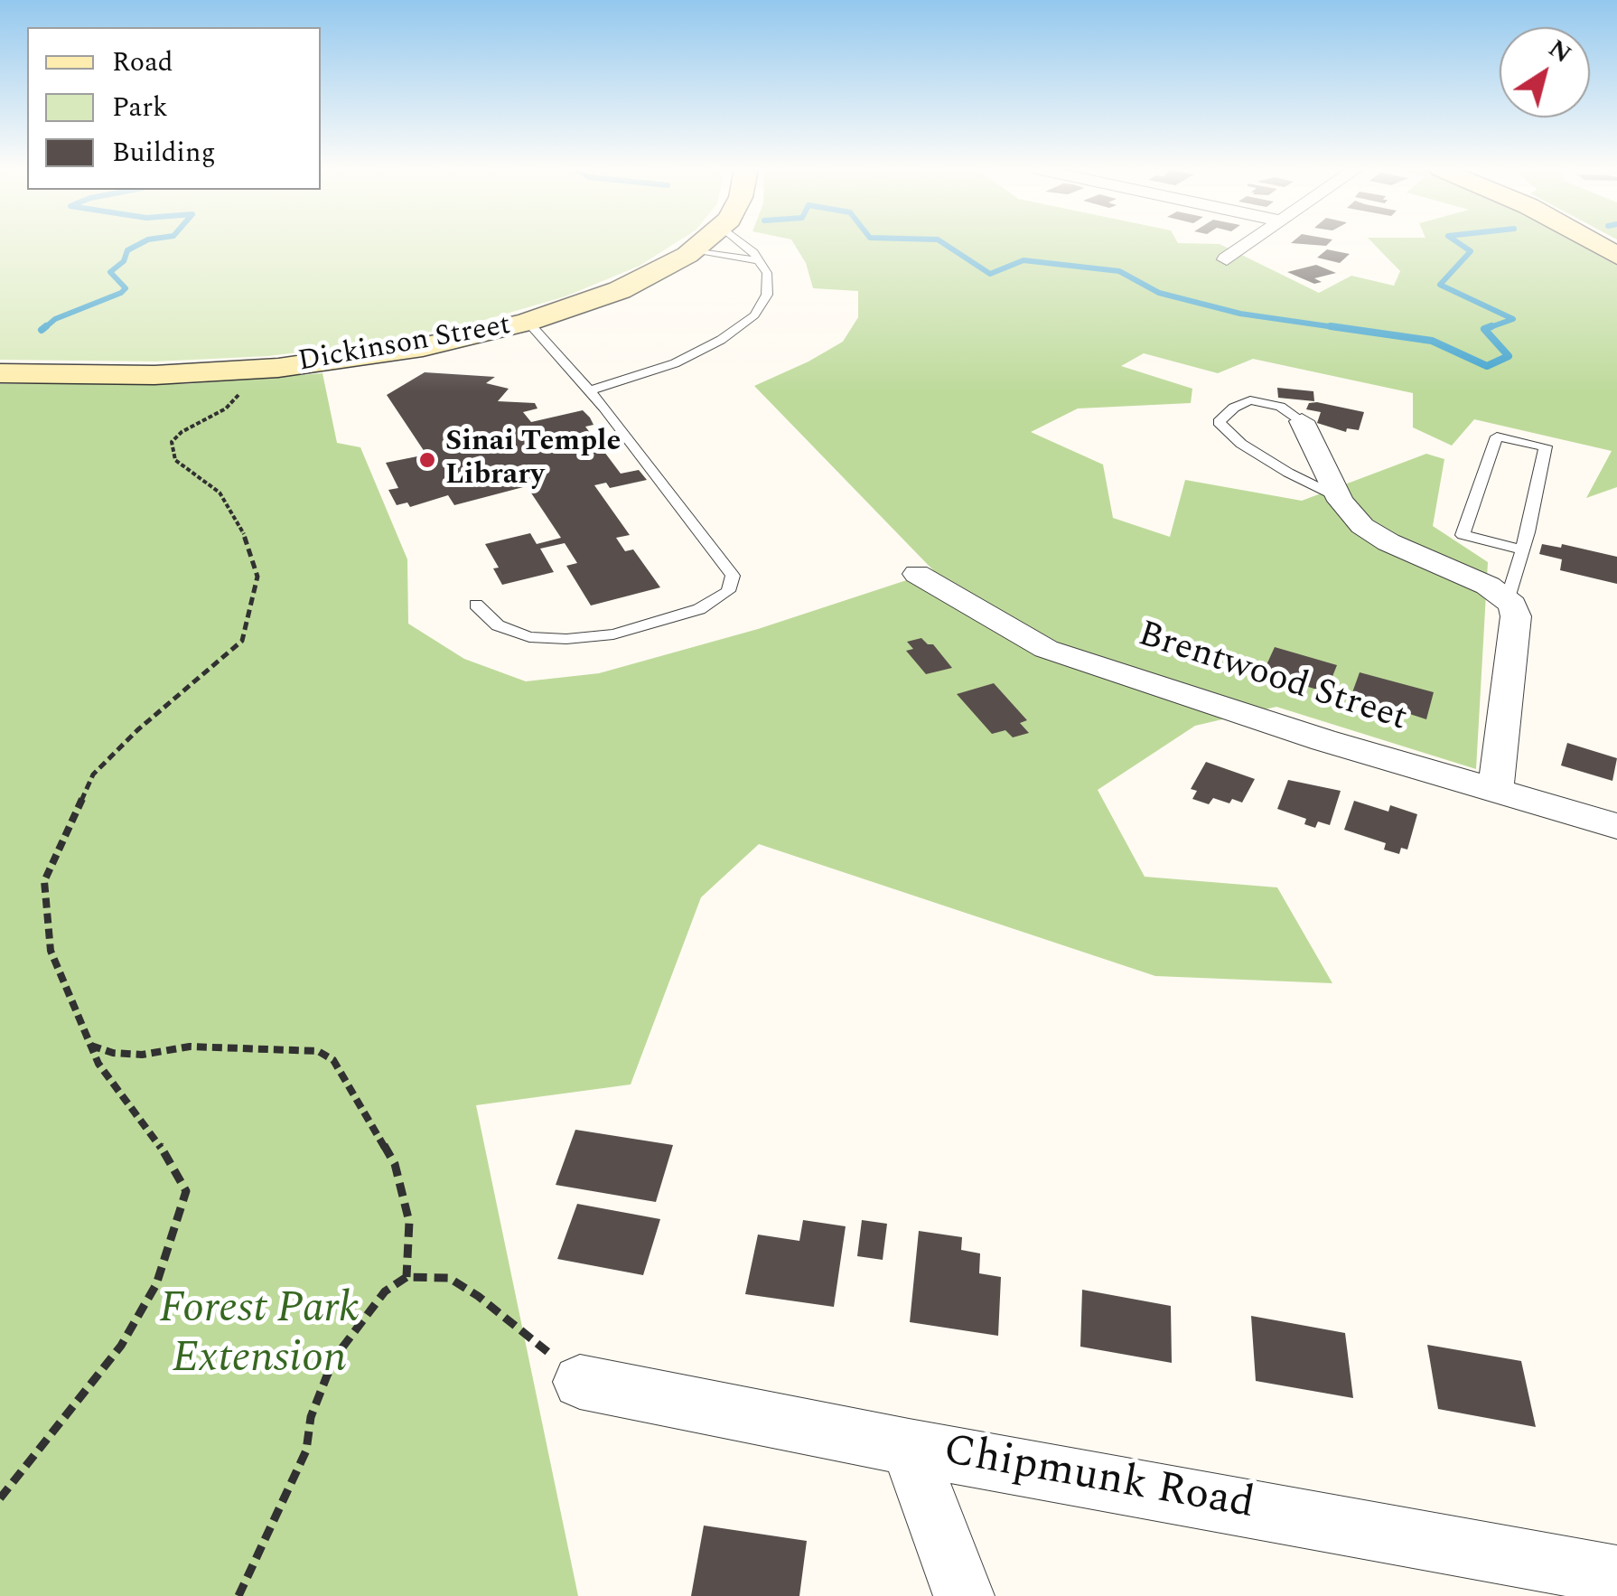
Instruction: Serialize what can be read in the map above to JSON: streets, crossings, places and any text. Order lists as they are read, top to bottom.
{
  "streets": {
    "main road": ["Dickinson Street"],
    "street": ["Brentwood Street", "Chipmunk Road"]
  },
  "parks": ["Forest Park Extension"],
  "places": ["Sinai Temple Library"],
  "legend": ["Road", "Park", "Building"],
  "north": "top right"
}
